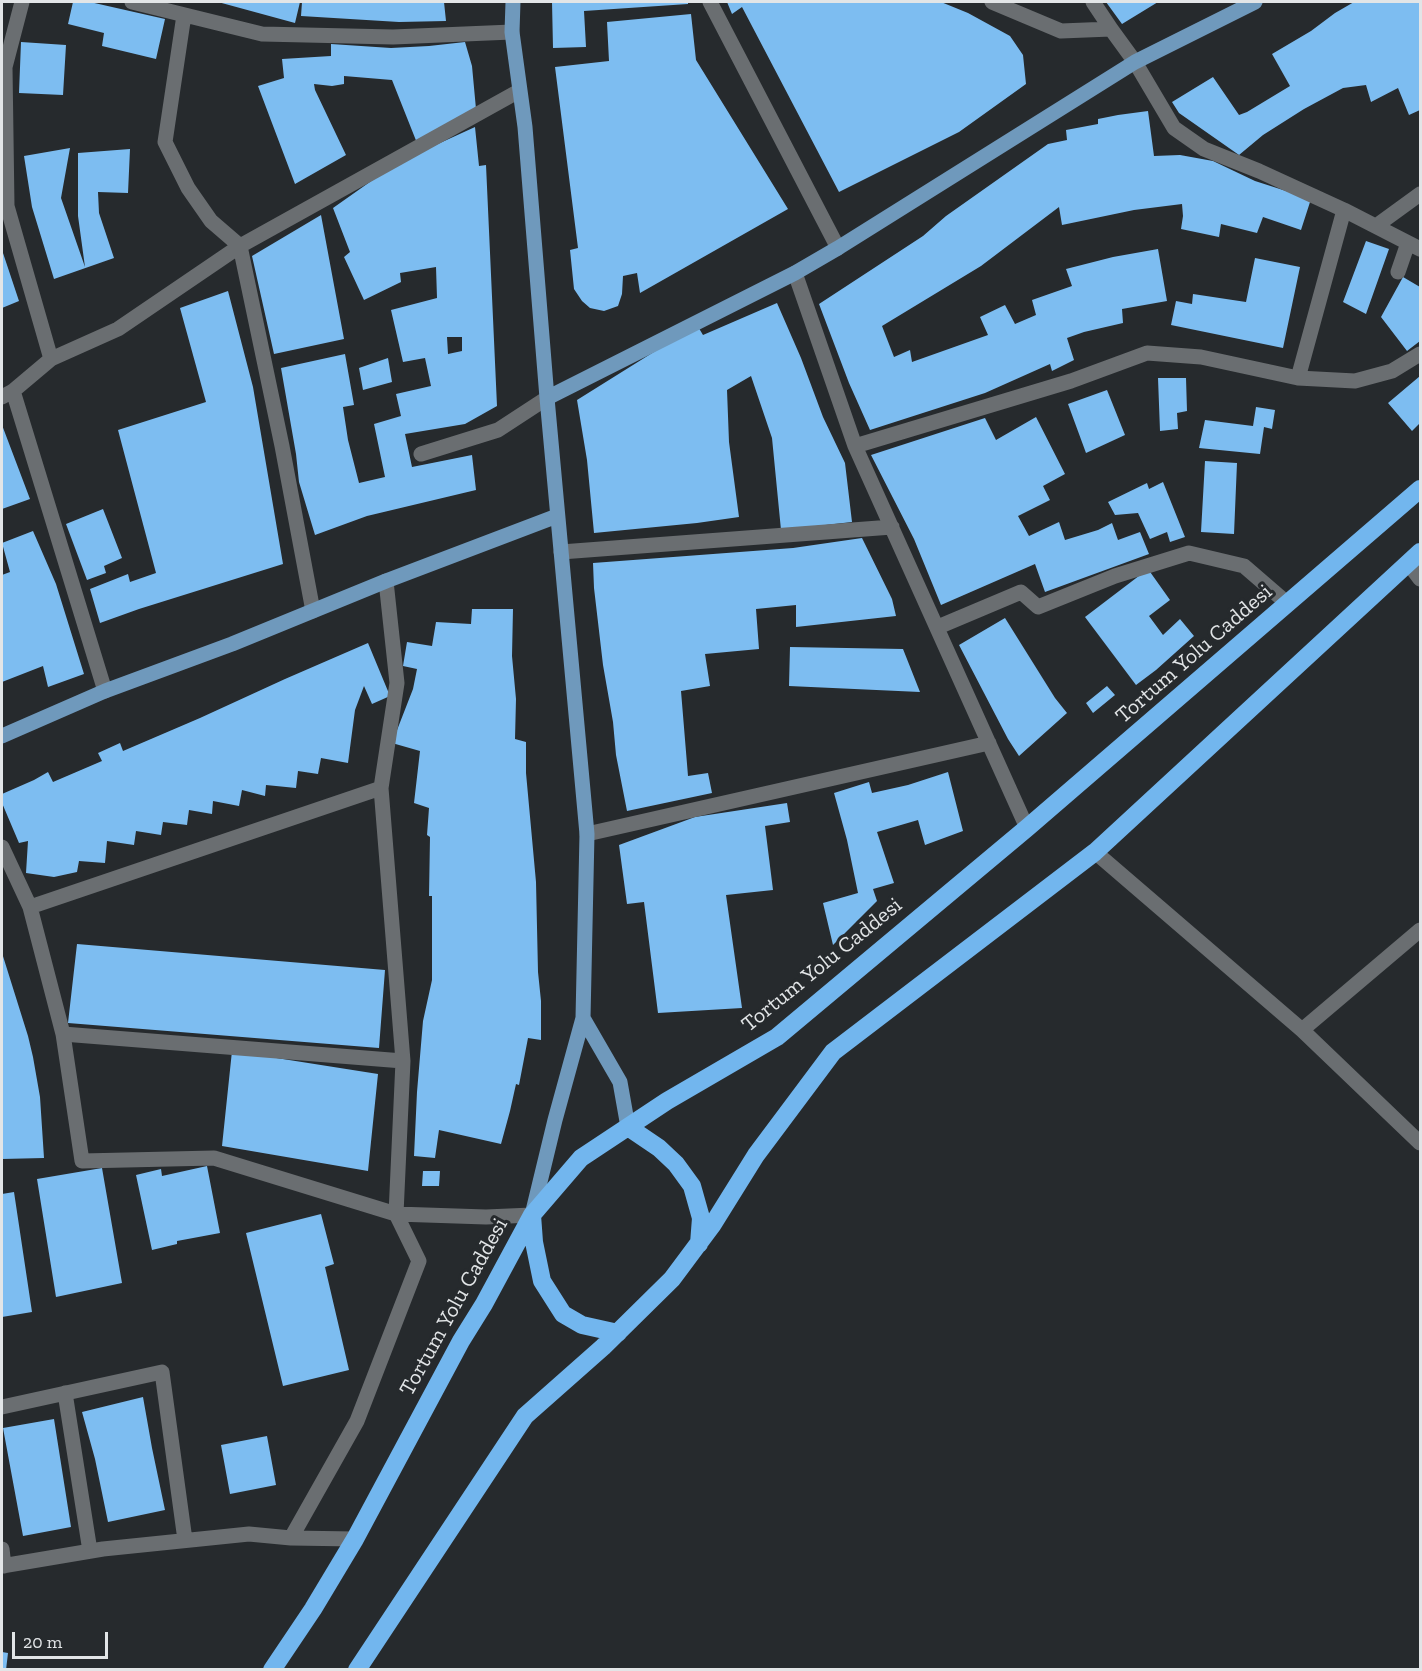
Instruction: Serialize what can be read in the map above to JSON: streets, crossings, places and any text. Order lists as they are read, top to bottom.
{
  "streets": {
    "highway": ["Tortum Yolu Caddesi"]
  },
  "scale_bar": "20 m"
}
